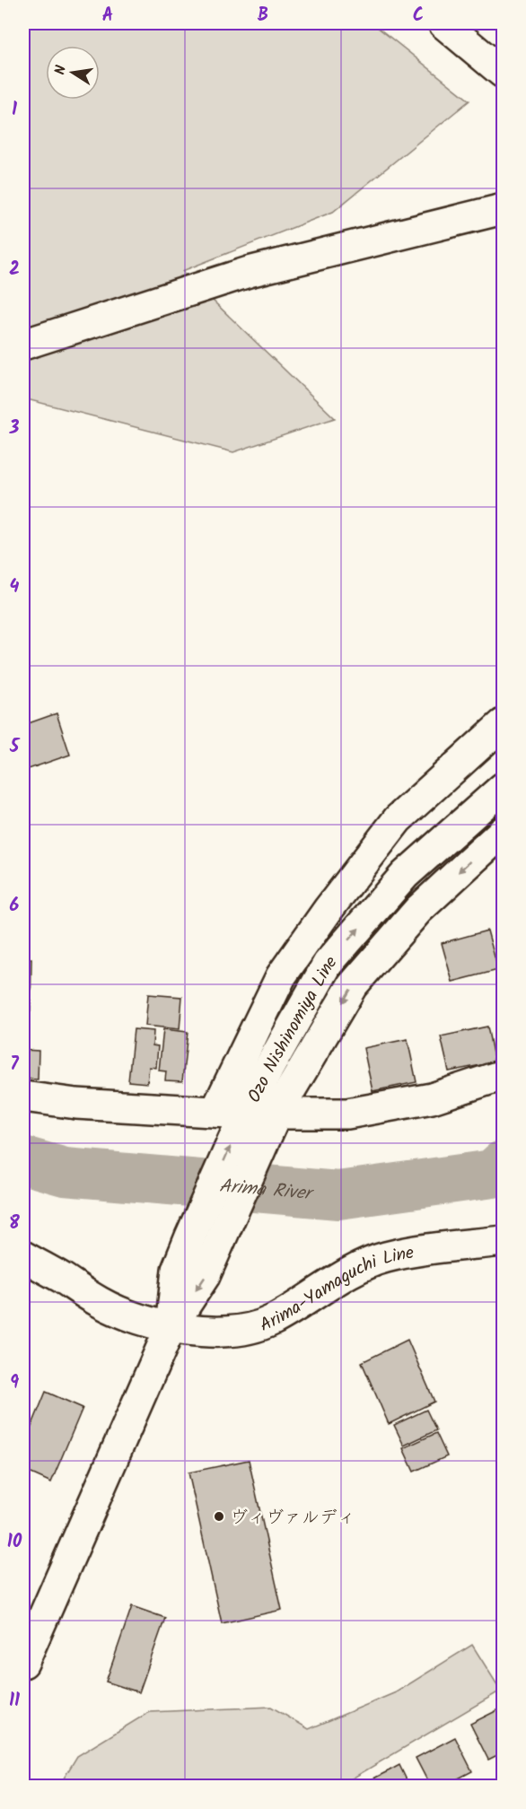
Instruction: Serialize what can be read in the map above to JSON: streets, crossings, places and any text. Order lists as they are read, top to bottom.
{
  "streets": {
    "main road": ["Ozo Nishinomiya Line", "Arima-Yamaguchi Line"]
  },
  "crossings": [
    ["Ozo Nishinomiya Line", "Arima-Yamaguchi Line"]
  ],
  "water": ["Arima River"],
  "places": ["ヴィヴァルディ"],
  "north": "left",
  "grid": {
    "columns": ["A", "B", "C"],
    "rows": [
      "1",
      "2",
      "3",
      "4",
      "5",
      "6",
      "7",
      "8",
      "9",
      "10",
      "11"
    ]
  }
}
